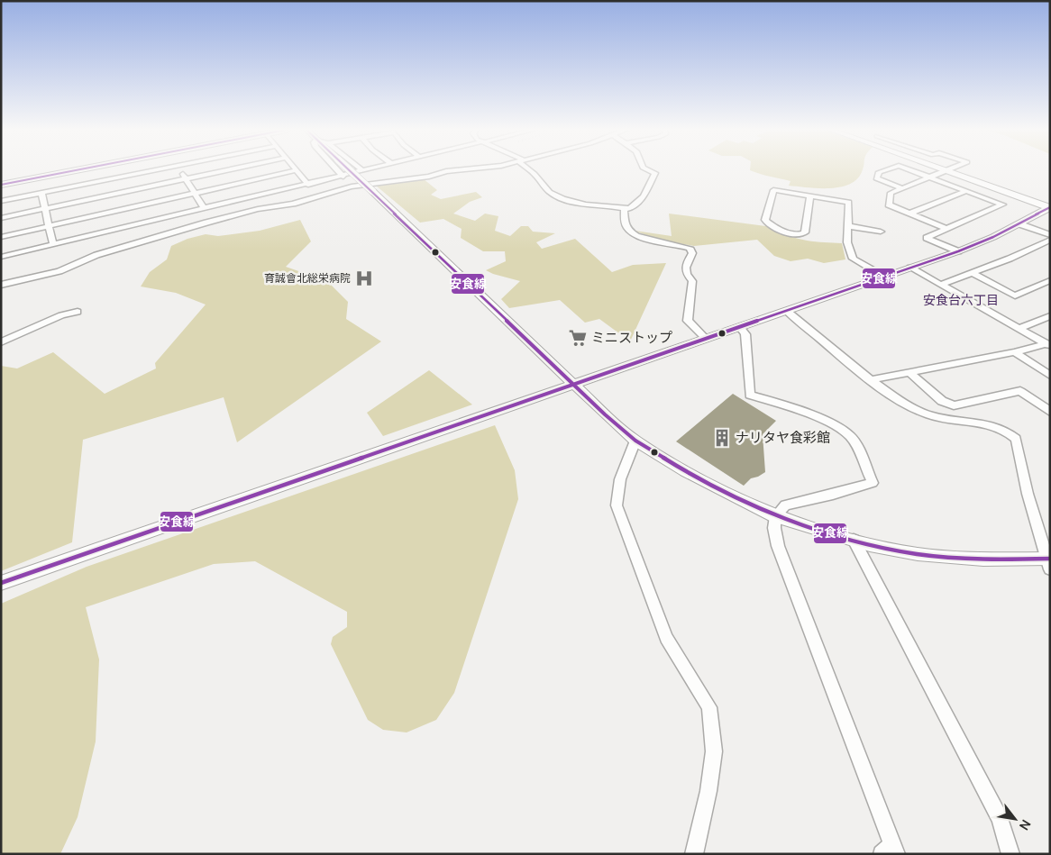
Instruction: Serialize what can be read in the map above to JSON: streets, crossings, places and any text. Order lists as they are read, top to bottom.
{
  "districts": ["安食台六丁目"],
  "places": {
    "hospital": ["育誠會北総栄病院"],
    "supermarket": ["ミニストップ"],
    "building": ["ナリタヤ食彩館"]
  },
  "lines": ["transit line 安食線"],
  "north": "bottom right"
}
